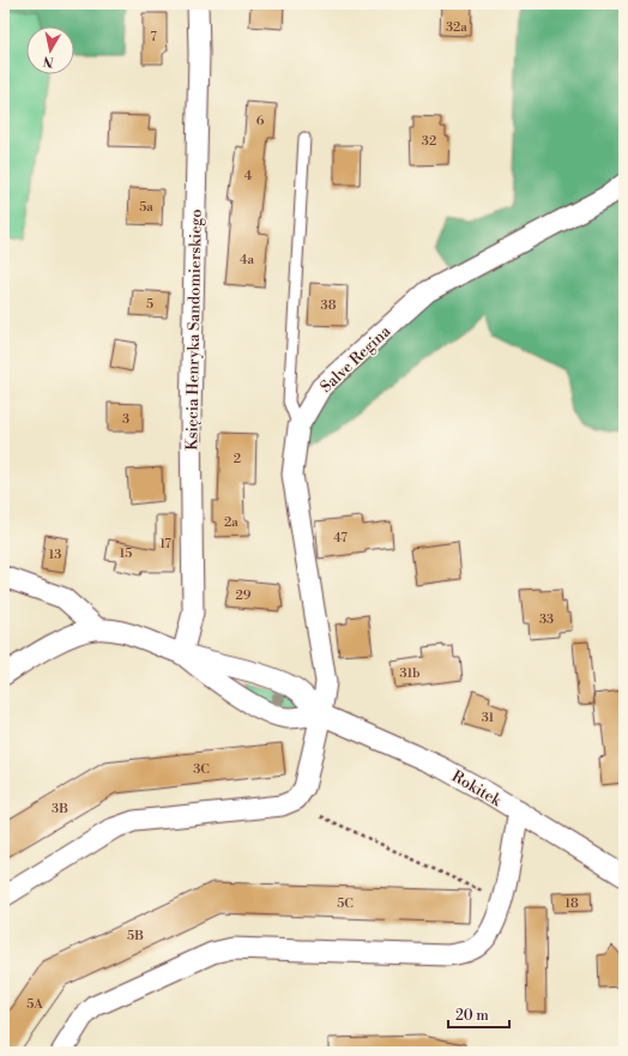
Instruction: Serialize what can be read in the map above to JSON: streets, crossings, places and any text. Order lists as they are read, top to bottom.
{
  "streets": {
    "street": ["Księcia Henryka Sandomierskiego", "Salve Regina", "Rokitek"]
  },
  "crossings": [
    ["Księcia Henryka Sandomierskiego", "Rokitek"],
    ["Salve Regina", "Rokitek"]
  ],
  "house_numbers": [
    "32a",
    "7",
    "6",
    "32",
    "4",
    "5a",
    "4a",
    "5",
    "38",
    "3",
    "2",
    "2a",
    "47",
    "17",
    "15",
    "13",
    "29",
    "33",
    "31b",
    "31",
    "3C",
    "3B",
    "5C",
    "18",
    "5B",
    "5A"
  ],
  "scale_bar": "20 m",
  "north": "bottom"
}
